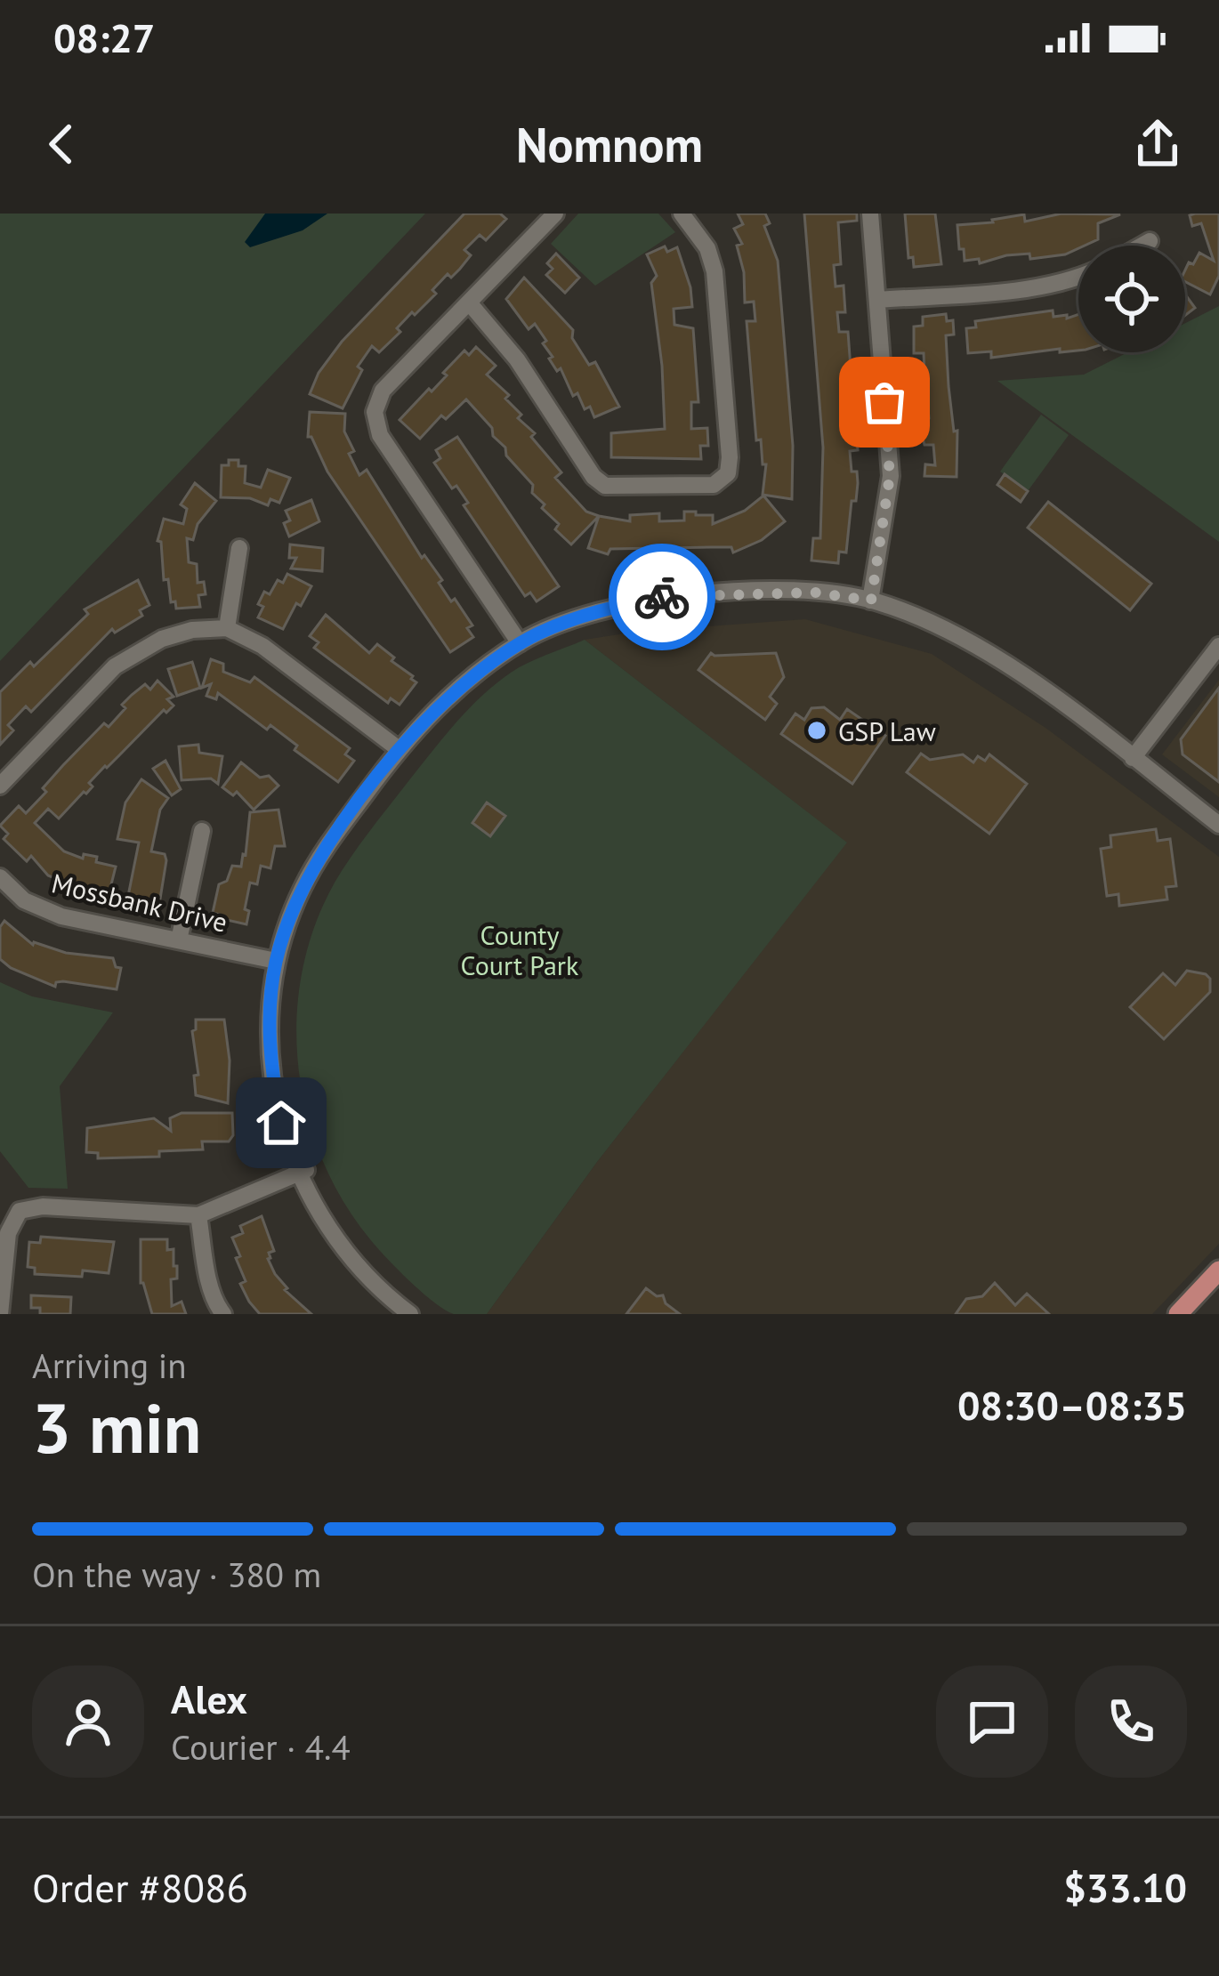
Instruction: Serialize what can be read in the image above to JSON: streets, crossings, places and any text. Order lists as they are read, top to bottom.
{
  "streets": {
    "street": ["Mossbank Drive"]
  },
  "parks": ["County Court Park"],
  "places": ["GSP Law"],
  "page": {
    "status": "08:27",
    "header": "Nomnom",
    "heading": ["3 min", "Arriving in", "08:30–08:35"],
    "panel": [
      "Alex",
      "Courier · 4.4",
      "Order #8086",
      "$33.10"
    ],
    "bar": "On the way · 380 m"
  }
}
